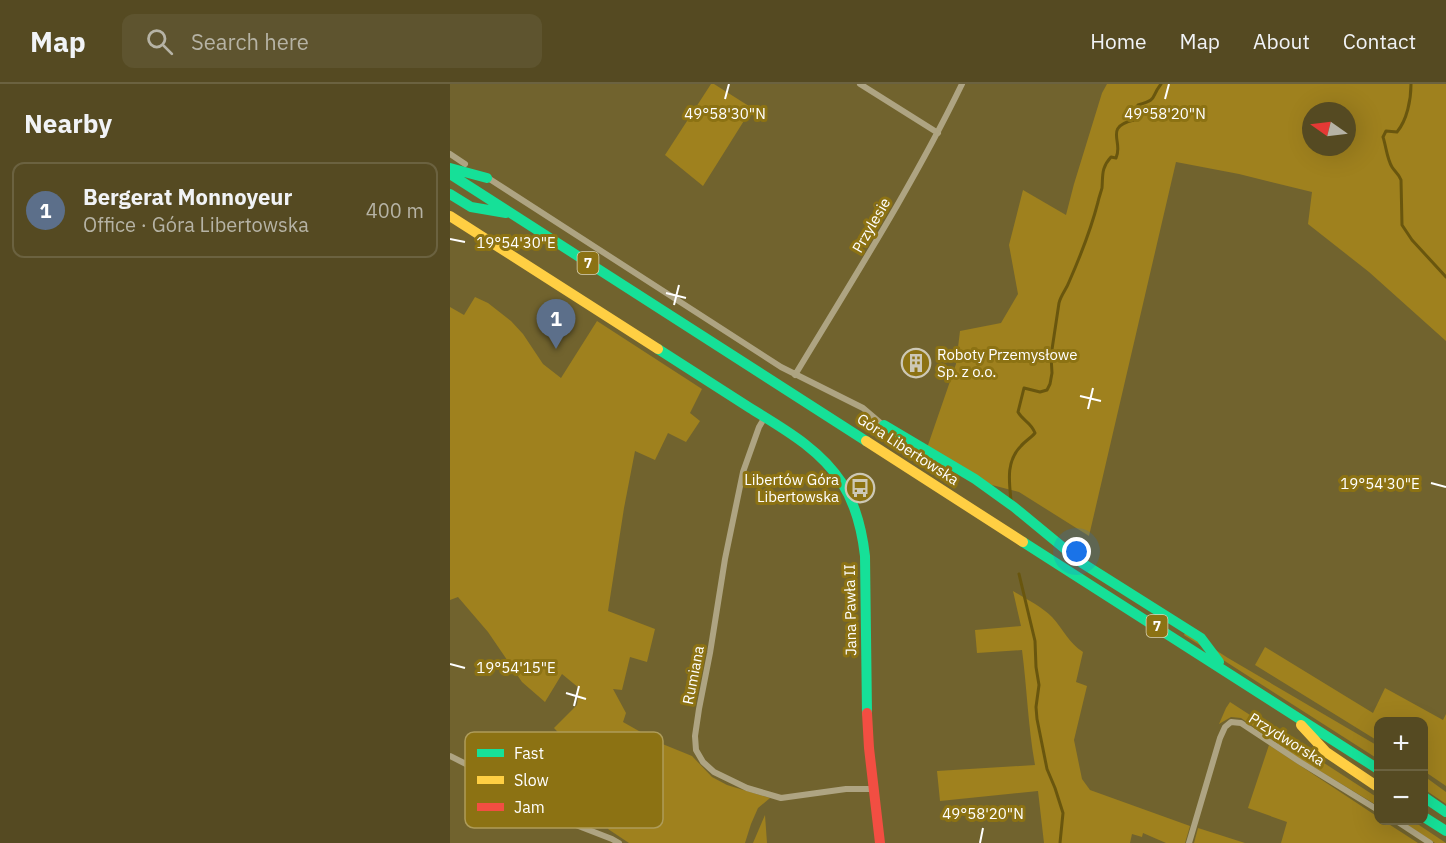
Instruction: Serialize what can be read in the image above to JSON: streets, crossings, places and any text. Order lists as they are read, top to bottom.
{
  "streets": {
    "main road": ["7", "Góra Libertowska", "Jana Pawła II"],
    "street": ["Przylesie", "Rumiana", "Przydworska"]
  },
  "crossings": [
    ["Przylesie", "Góra Libertowska"],
    ["7", "Góra Libertowska"],
    ["Jana Pawła II", "Rumiana"]
  ],
  "places": {
    "building": ["Roboty Przemysłowe Sp. z o.o."],
    "bus stop": ["Libertów Góra Libertowska"]
  },
  "legend": ["Fast", "Slow", "Jam"],
  "north": "left",
  "page": {
    "header": "Map",
    "search": "Search here",
    "nav": [
      "Home",
      "Map",
      "About",
      "Contact"
    ],
    "heading": "Nearby",
    "list": [
      {
        "mark": "1",
        "name": "Bergerat Monnoyeur",
        "note": "Office · Góra Libertowska",
        "value": "400 m"
      }
    ],
    "pins": "1",
    "map_buttons": ["+", "−"]
  },
  "coordinates": [
    "49°58'30\"N",
    "49°58'20\"N",
    "19°54'30\"E",
    "19°54'15\"E"
  ]
}
